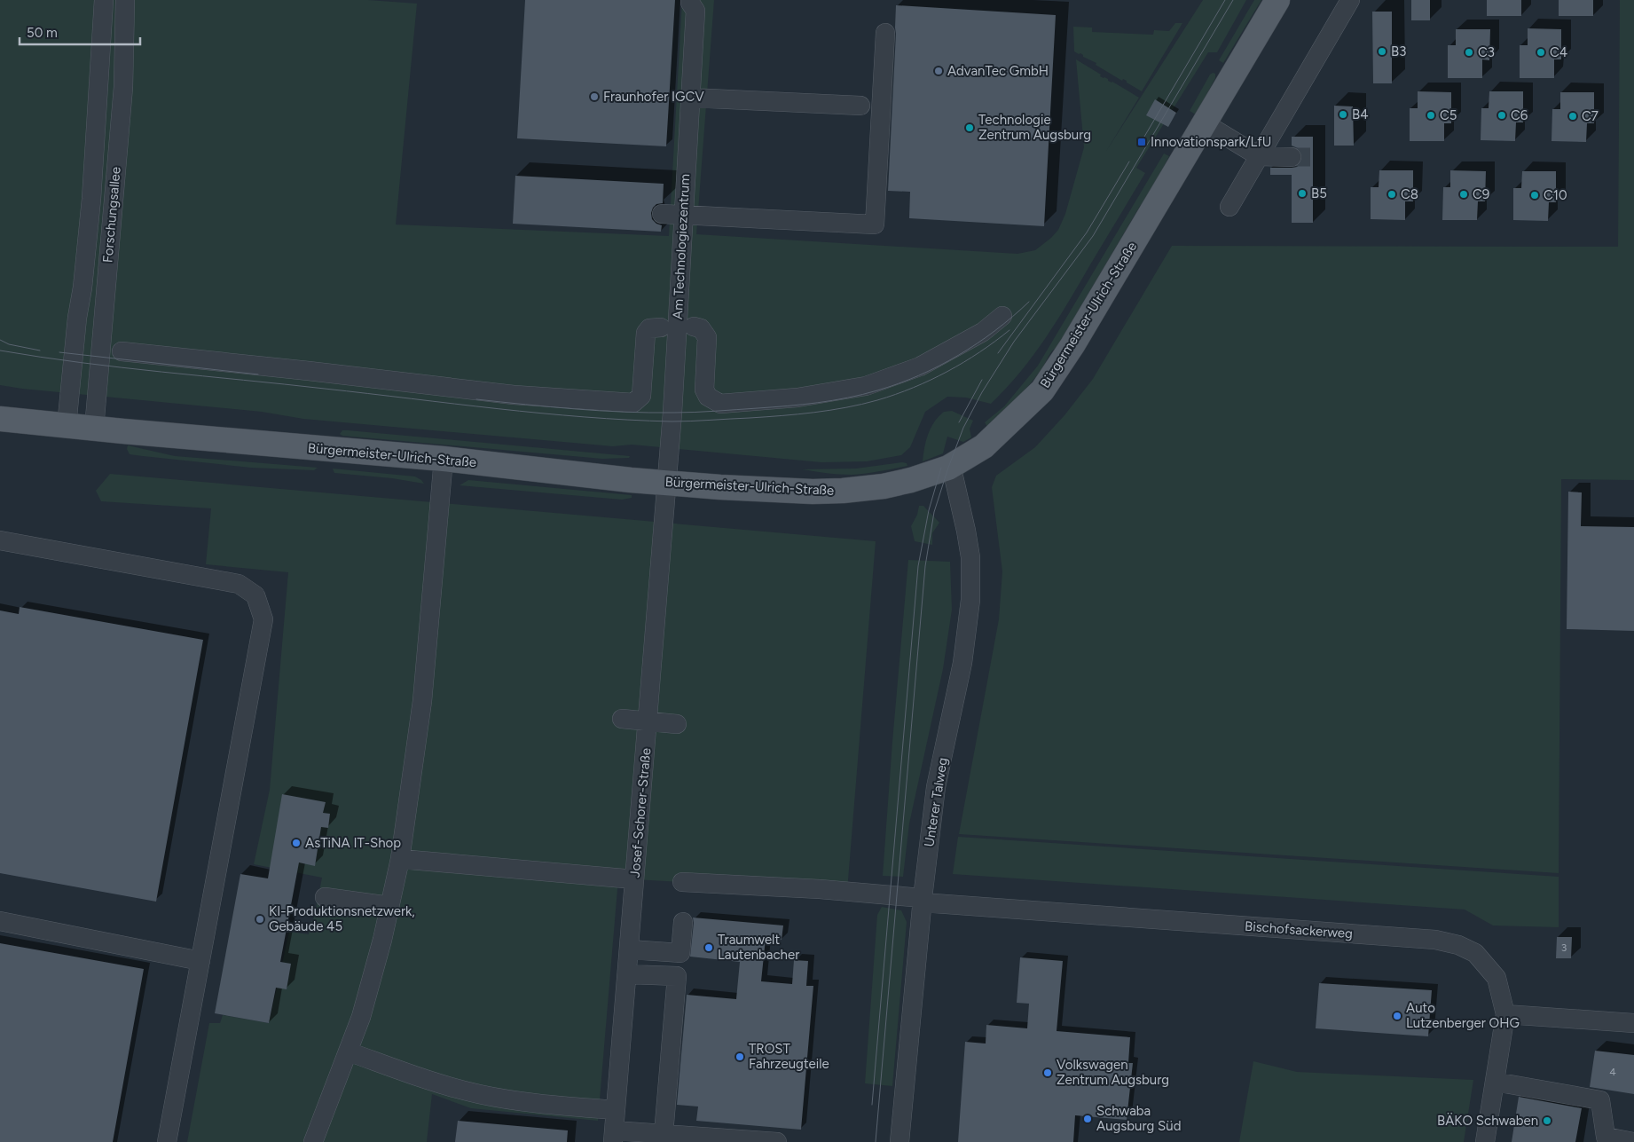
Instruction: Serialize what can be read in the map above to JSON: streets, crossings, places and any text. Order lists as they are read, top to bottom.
{
  "streets": {
    "main road": ["Bürgermeister-Ulrich-Straße"],
    "street": [
      "Forschungsallee",
      "Am Technologiezentrum",
      "Unterer Talweg",
      "Josef-Schorer-Straße",
      "Bischofsackerweg"
    ]
  },
  "crossings": [
    ["Forschungsallee", "Bürgermeister-Ulrich-Straße"],
    ["Am Technologiezentrum", "Bürgermeister-Ulrich-Straße"],
    ["Am Technologiezentrum", "Josef-Schorer-Straße"],
    ["Bürgermeister-Ulrich-Straße", "Unterer Talweg"],
    ["Bürgermeister-Ulrich-Straße", "Josef-Schorer-Straße"],
    ["Unterer Talweg", "Bischofsackerweg"]
  ],
  "places": {
    "other": [
      "B3",
      "C3",
      "C4",
      "AdvanTec GmbH",
      "Fraunhofer IGCV",
      "B4",
      "C5",
      "C6",
      "C7",
      "Technologie Zentrum Augsburg",
      "B5",
      "C8",
      "C9",
      "C10",
      "AsTiNA IT-Shop",
      "KI-Produktionsnetzwerk, Gebäude 45",
      "Traumwelt Lautenbacher",
      "Auto Lutzenberger OHG",
      "TROST Fahrzeugteile",
      "Volkswagen Zentrum Augsburg",
      "Schwaba Augsburg Süd",
      "BÄKO Schwaben"
    ],
    "transit": ["Innovationspark/LfU"]
  },
  "house_numbers": ["3", "4"],
  "scale_bar": "50 m"
}
